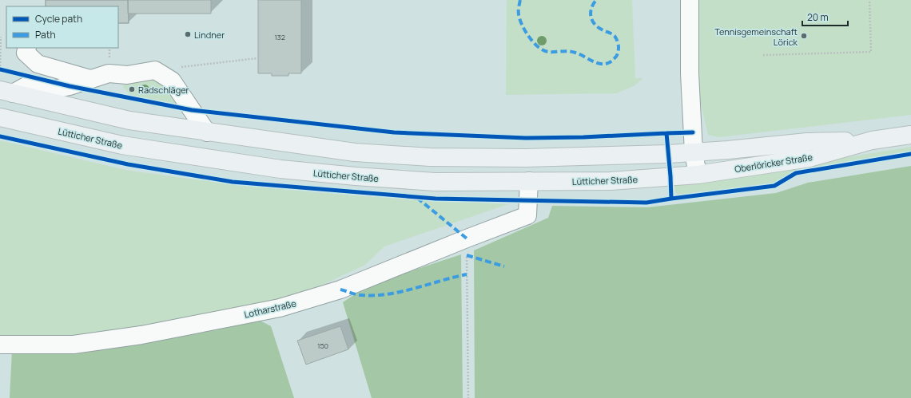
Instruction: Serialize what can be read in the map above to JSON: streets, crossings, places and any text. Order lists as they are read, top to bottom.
{
  "streets": {
    "main road": ["Lütticher Straße", "Oberlöricker Straße"],
    "street": ["Lotharstraße"]
  },
  "crossings": [
    ["Lütticher Straße", "Oberlöricker Straße"],
    ["Lütticher Straße", "Lotharstraße"]
  ],
  "places": ["Lindner", "Tennisgemeinschaft Lörick", "Radschläger"],
  "house_numbers": ["132", "150"],
  "legend": ["Cycle path", "Path"],
  "scale_bar": "20 m"
}
